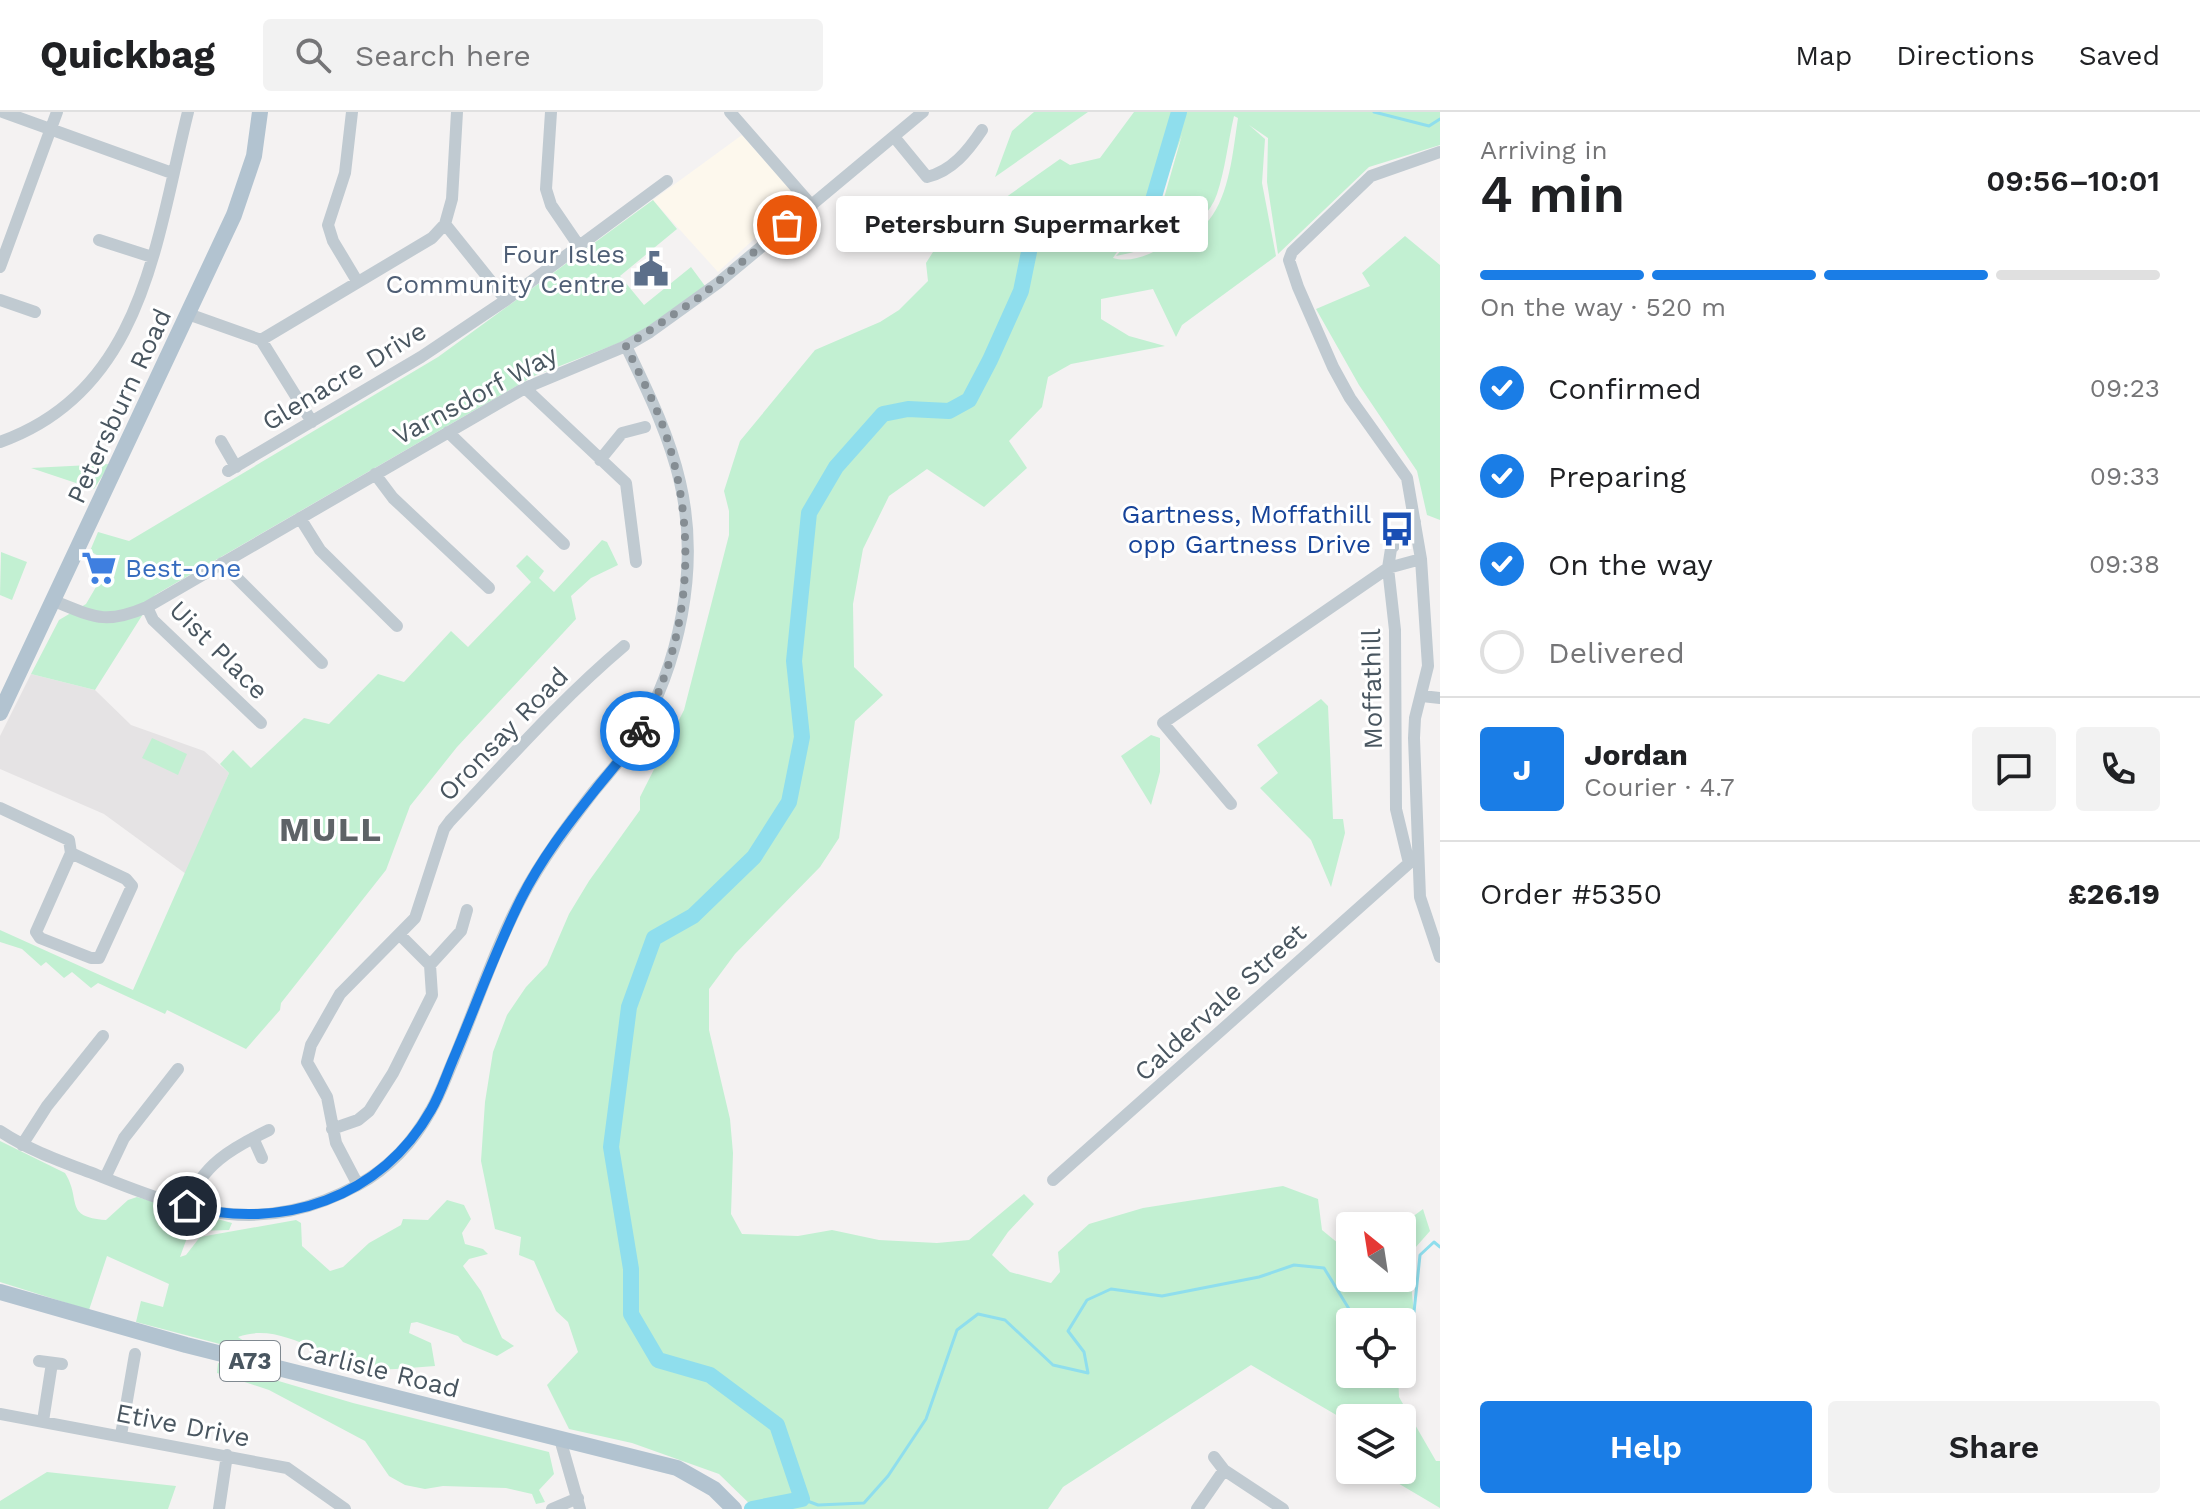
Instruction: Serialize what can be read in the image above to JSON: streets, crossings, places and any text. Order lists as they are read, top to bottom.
{
  "streets": {
    "main road": ["Petersburn Road", "A73", "Carlisle Road"],
    "street": [
      "Glenacre Drive",
      "Varnsdorf Way",
      "Uist Place",
      "Moffathill",
      "Oronsay Road",
      "Caldervale Street",
      "Etive Drive"
    ]
  },
  "crossings": [
    ["Varnsdorf Way", "Petersburn Road"],
    ["Varnsdorf Way", "Uist Place"],
    ["Moffathill", "Caldervale Street"]
  ],
  "districts": ["MULL"],
  "places": {
    "other": ["Petersburn Supermarket"],
    "public building": ["Four Isles Community Centre"],
    "bus stop": ["Gartness, Moffathill opp Gartness Drive"],
    "supermarket": ["Best-one"]
  },
  "north": "top left",
  "page": {
    "header": "Quickbag",
    "search": "Search here",
    "nav": ["Map", "Directions", "Saved"],
    "heading": ["4 min", "Arriving in", "09:56–10:01"],
    "panel": [
      "Jordan",
      "Courier · 4.7",
      "Order #5350",
      "£26.19"
    ],
    "bubble": "Petersburn Supermarket",
    "bar": "On the way · 520 m",
    "list": [
      ["Confirmed", "09:23"],
      ["Preparing", "09:33"],
      ["On the way", "09:38"],
      "Delivered"
    ],
    "round": "J",
    "buttons": ["Help", "Share"]
  }
}
